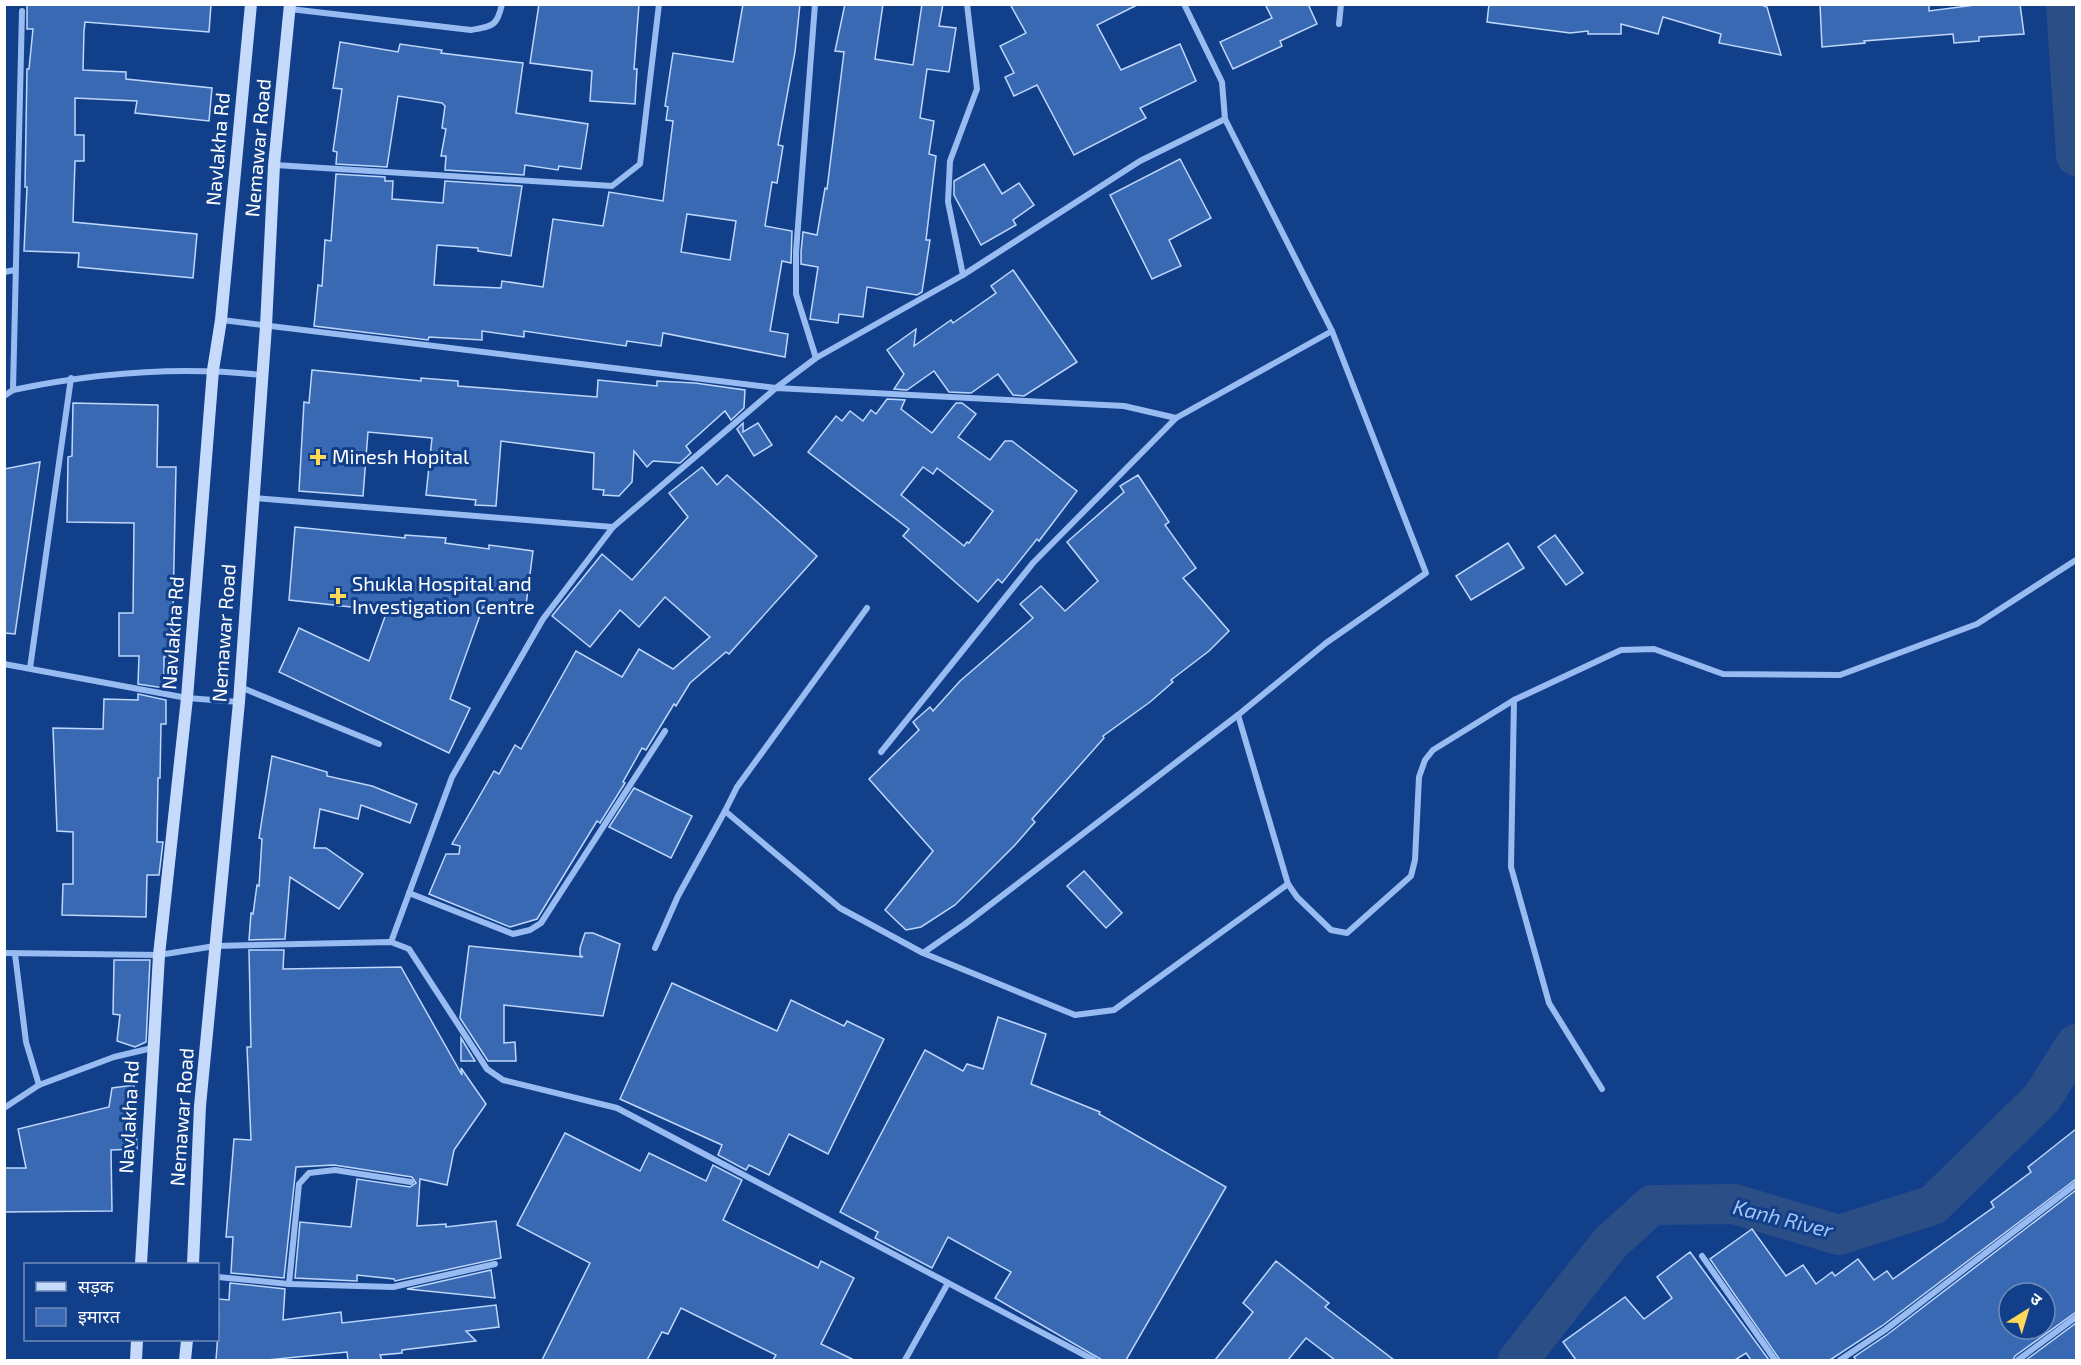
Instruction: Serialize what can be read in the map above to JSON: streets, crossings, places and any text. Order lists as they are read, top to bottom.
{
  "streets": {
    "main road": ["Nemawar Road", "Navlakha Rd"]
  },
  "water": ["Kanh River"],
  "places": {
    "health": ["Minesh Hopital", "Shukla Hospital and Investigation Centre"]
  },
  "legend": ["सड़क", "इमारत"],
  "north": "top right"
}
